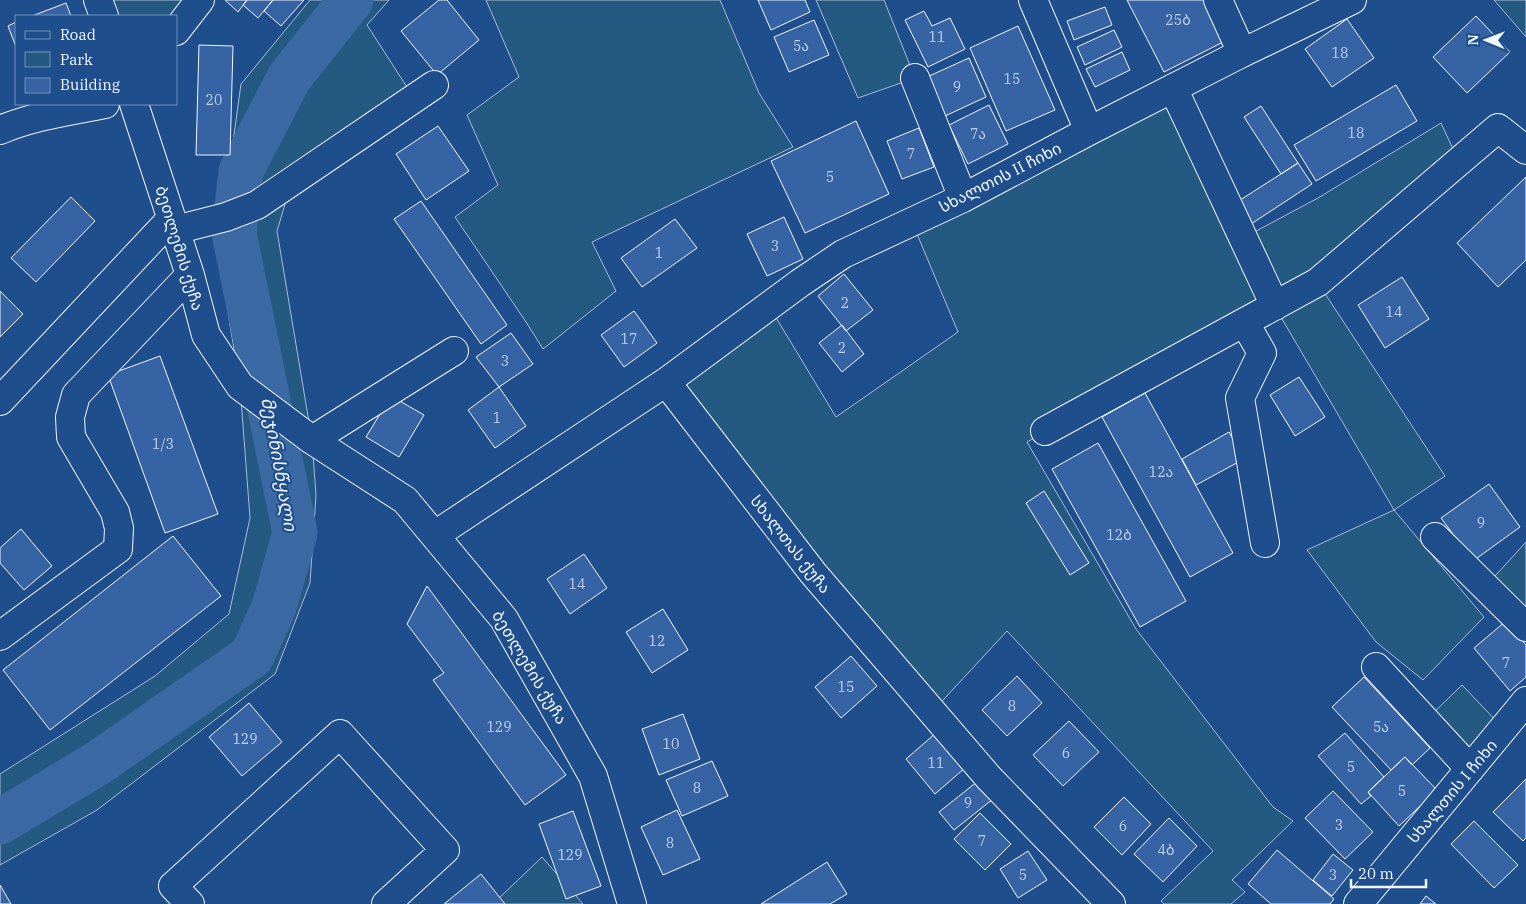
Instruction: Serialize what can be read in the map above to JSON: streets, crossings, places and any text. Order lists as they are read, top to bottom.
{
  "streets": {
    "street": [
      "სხალთის II ჩიხი",
      "ბეთლემის ქუჩა",
      "სხალთას ქუჩა",
      "სხალთის I ჩიხი"
    ]
  },
  "crossings": [
    ["სხალთის II ჩიხი", "სხალთას ქუჩა"]
  ],
  "water": ["მეჯინისწყალი"],
  "house_numbers": [
    "25ბ",
    "11",
    "5ა",
    "18",
    "15",
    "9",
    "20",
    "18",
    "7ა",
    "7",
    "5",
    "3",
    "1",
    "2",
    "14",
    "17",
    "2",
    "3",
    "1",
    "1/3",
    "12ა",
    "9",
    "12ბ",
    "14",
    "12",
    "7",
    "15",
    "8",
    "129",
    "5ა",
    "129",
    "10",
    "6",
    "11",
    "5",
    "8",
    "5",
    "9",
    "3",
    "6",
    "7",
    "8",
    "4ბ",
    "129",
    "5",
    "3"
  ],
  "legend": ["Road", "Park", "Building"],
  "scale_bar": "20 m",
  "north": "left"
}
